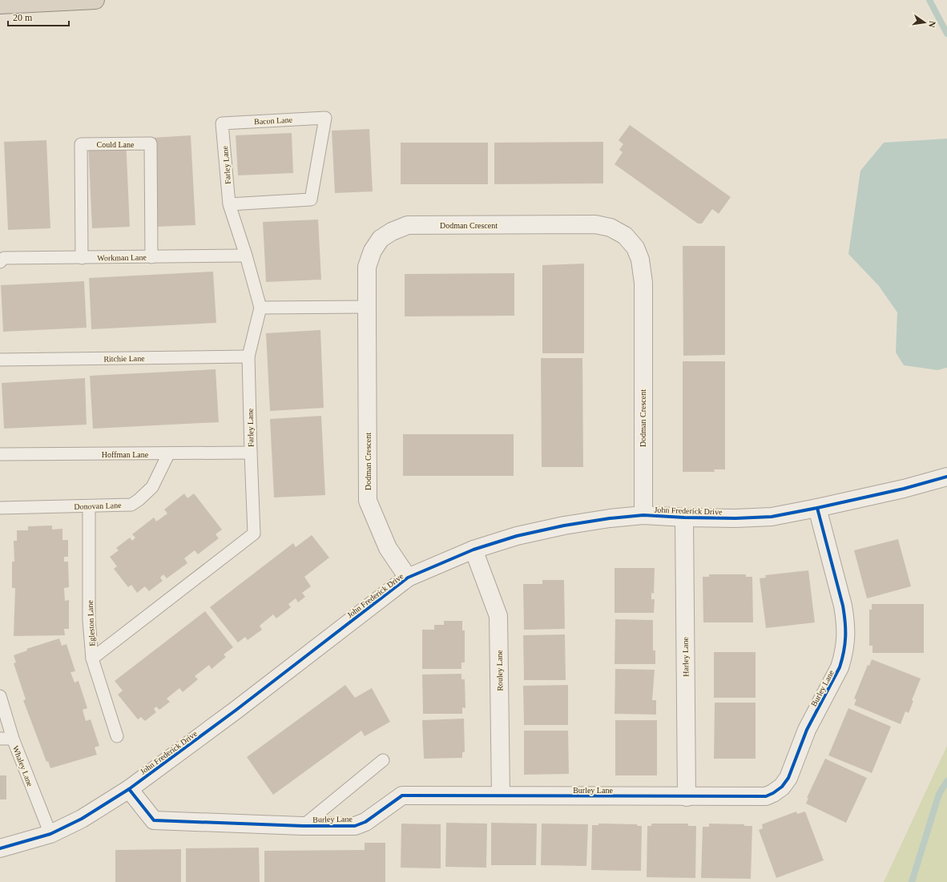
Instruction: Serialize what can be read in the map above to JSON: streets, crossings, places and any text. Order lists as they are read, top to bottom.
{
  "streets": {
    "street": [
      "Dodman Crescent",
      "John Frederick Drive",
      "Harley Lane",
      "Rouley Lane",
      "Burley Lane"
    ],
    "lane": [
      "Bacon Lane",
      "Could Lane",
      "Farley Lane",
      "Workman Lane",
      "Ritchie Lane",
      "Hoffman Lane",
      "Donovan Lane",
      "Egleston Lane",
      "Whaley Lane"
    ]
  },
  "crossings": [
    ["Bacon Lane", "Farley Lane"],
    ["Could Lane", "Workman Lane"],
    ["Farley Lane", "Workman Lane"],
    ["Farley Lane", "Ritchie Lane"],
    ["Farley Lane", "Hoffman Lane"],
    ["Farley Lane", "Egleston Lane"],
    ["Dodman Crescent", "John Frederick Drive"],
    ["Hoffman Lane", "Donovan Lane"],
    ["Donovan Lane", "Egleston Lane"],
    ["John Frederick Drive", "Harley Lane"],
    ["John Frederick Drive", "Rouley Lane"],
    ["John Frederick Drive", "Burley Lane"],
    ["John Frederick Drive", "Whaley Lane"],
    ["Harley Lane", "Burley Lane"],
    ["Rouley Lane", "Burley Lane"]
  ],
  "scale_bar": "20 m",
  "north": "right"
}
